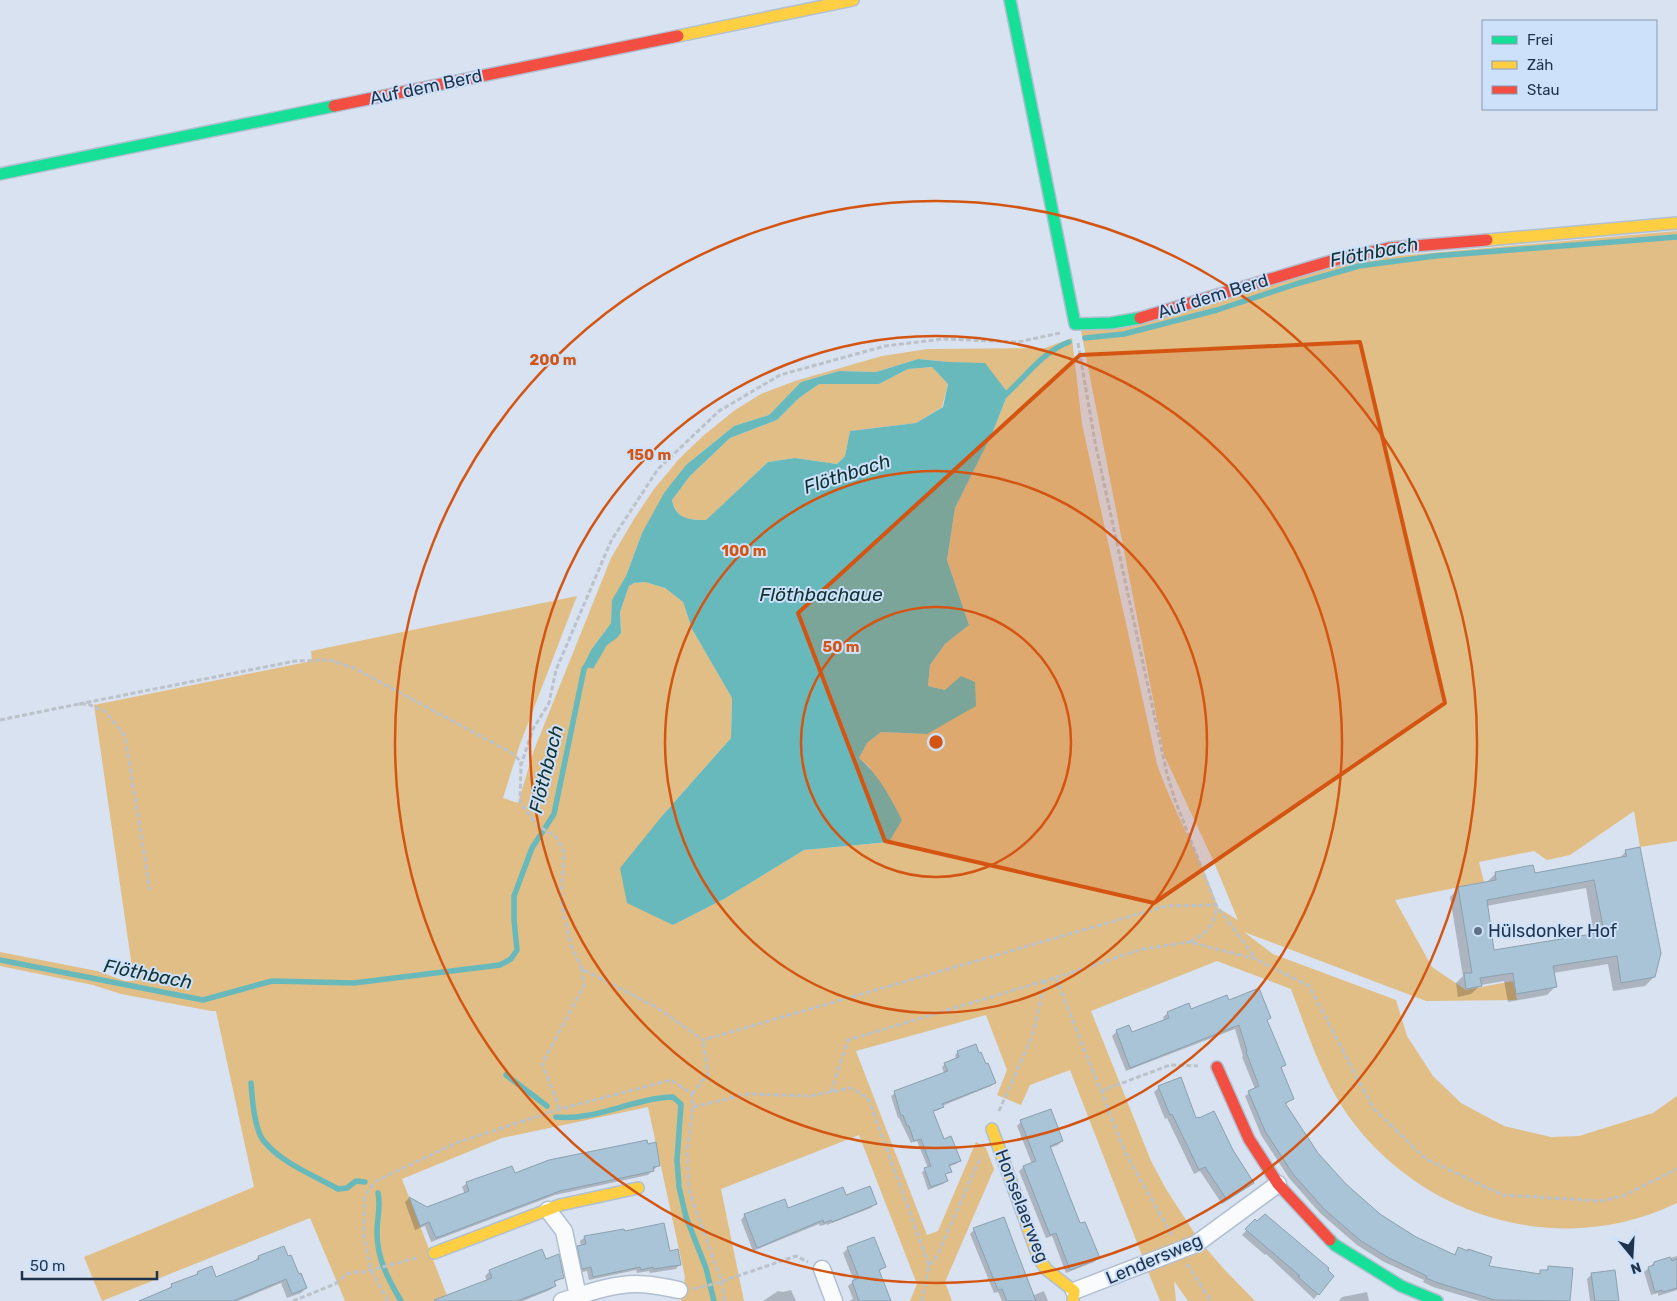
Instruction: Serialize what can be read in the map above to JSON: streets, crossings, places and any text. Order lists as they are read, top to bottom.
{
  "streets": {
    "street": ["Auf dem Berd", "Honselaerweg", "Lendersweg"]
  },
  "crossings": [
    ["Honselaerweg", "Lendersweg"]
  ],
  "water": ["Flöthbach", "Flöthbachaue"],
  "places": ["Hülsdonker Hof"],
  "legend": ["Frei", "Zäh", "Stau"],
  "scale_bar": "50 m",
  "north": "bottom",
  "rings": [
    "200 m",
    "150 m",
    "100 m",
    "50 m"
  ]
}
